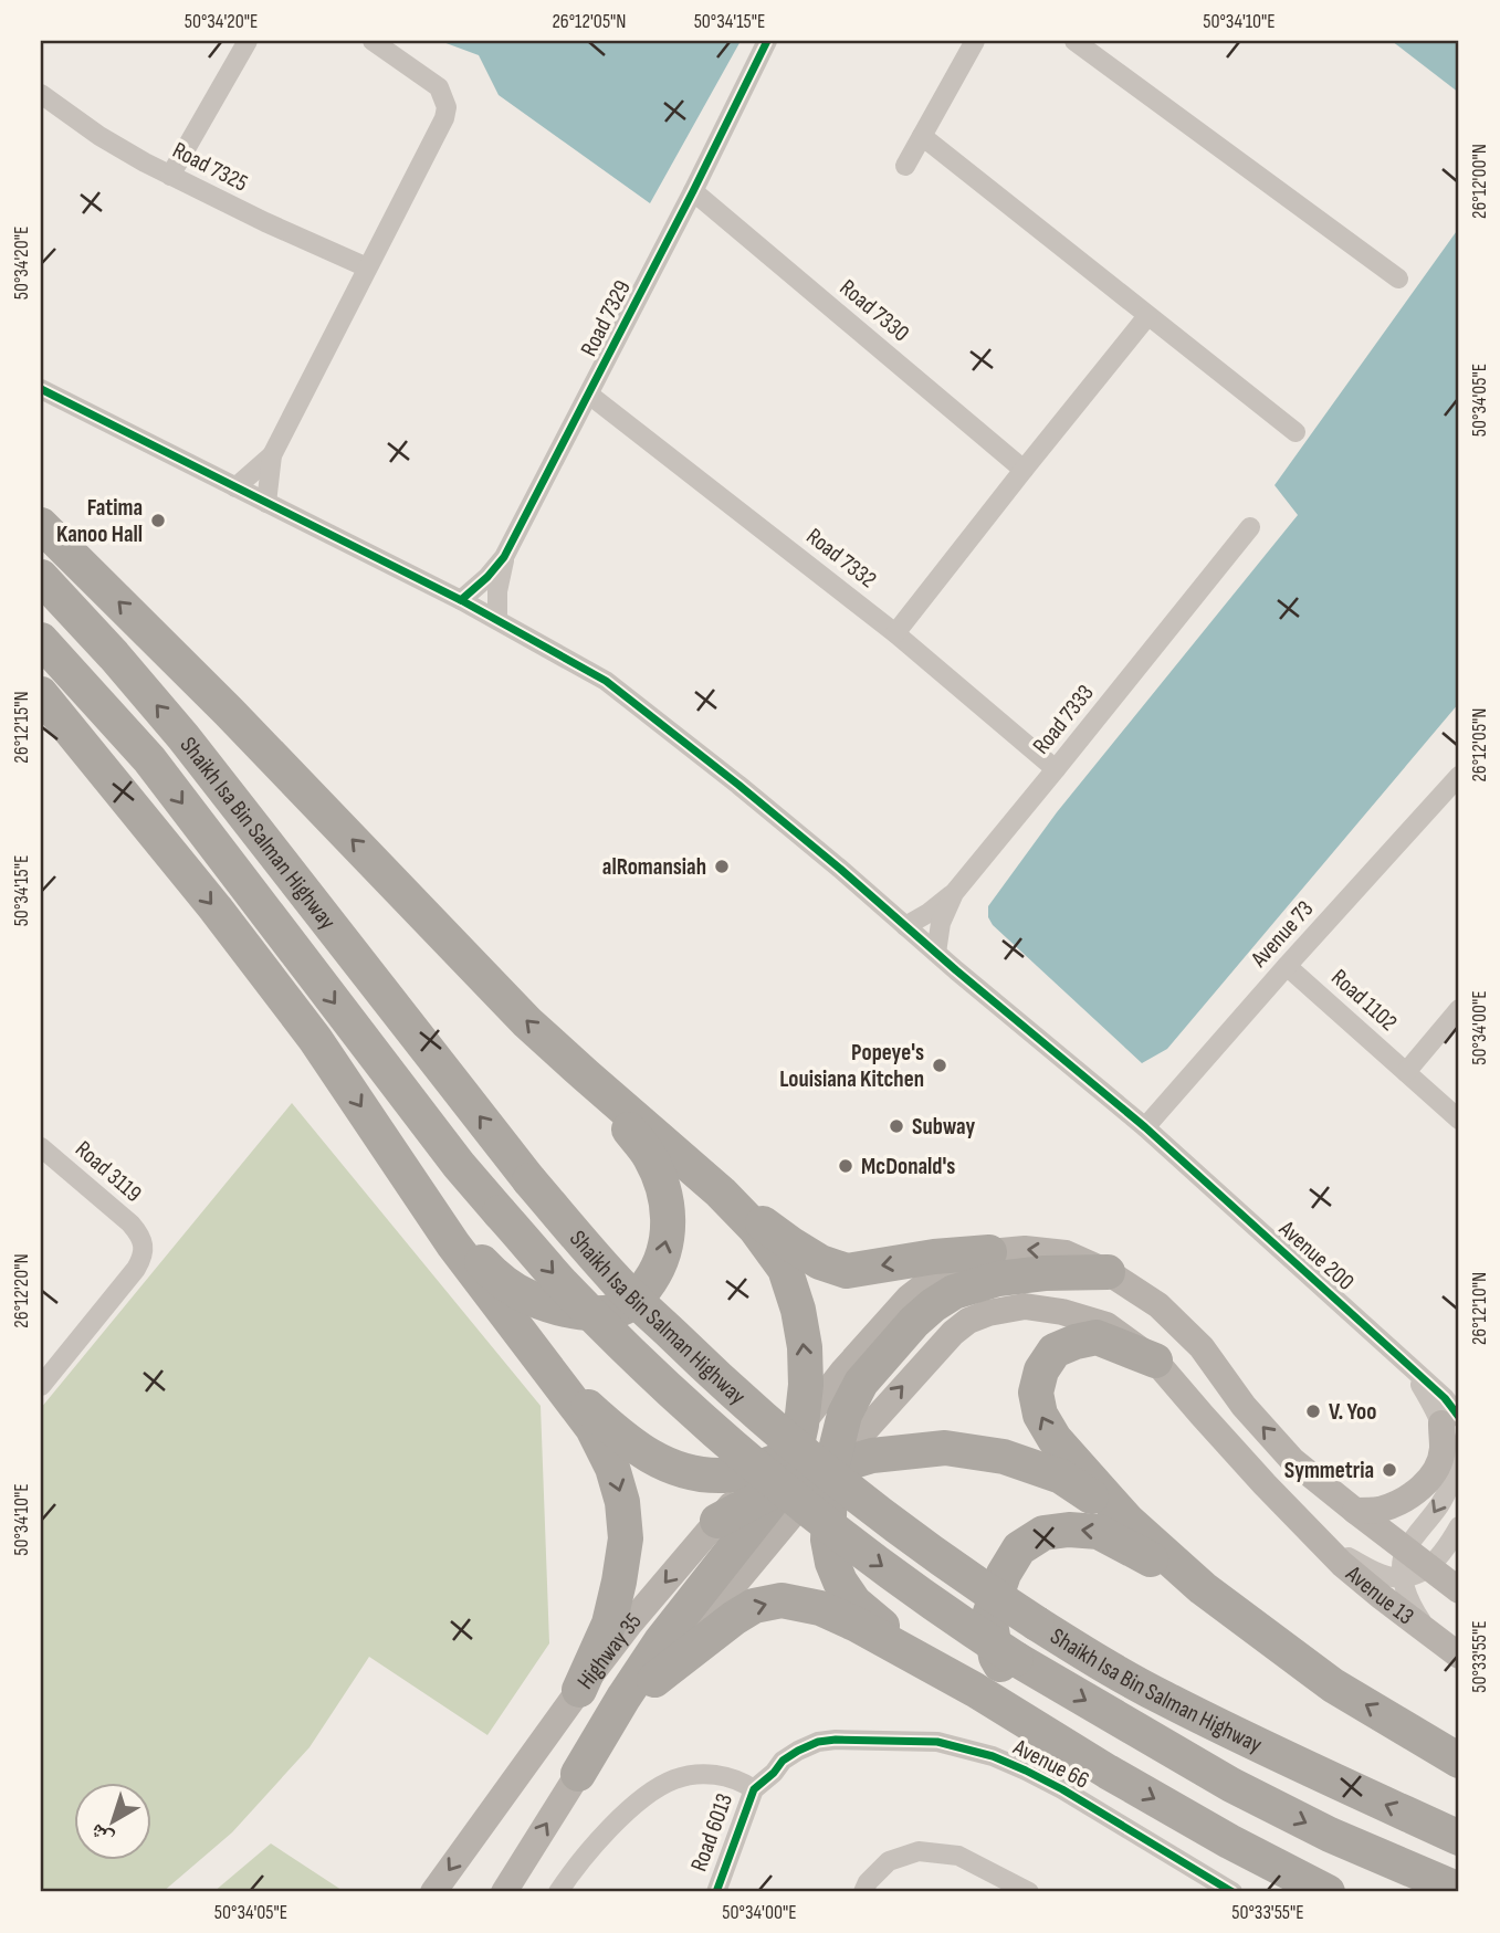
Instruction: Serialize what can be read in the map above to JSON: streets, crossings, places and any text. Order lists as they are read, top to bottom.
{
  "streets": {
    "highway": ["Shaikh Isa Bin Salman Highway"],
    "street": [
      "Road 7325",
      "Road 7330",
      "Road 7329",
      "Road 7332",
      "Road 7333",
      "Avenue 73",
      "Road 1102",
      "Road 3119",
      "Avenue 200",
      "Avenue 13",
      "Highway 35",
      "Avenue 66",
      "Road 6013"
    ]
  },
  "crossings": [
    ["Road 7330", "Road 7329"],
    ["Road 7329", "Road 7332"],
    ["Road 7329", "Avenue 200"],
    ["Road 7332", "Road 7333"],
    ["Road 7333", "Avenue 200"],
    ["Avenue 73", "Road 1102"],
    ["Avenue 73", "Avenue 200"],
    ["Avenue 66", "Road 6013"]
  ],
  "places": [
    "Fatima Kanoo Hall",
    "alRomansiah",
    "Popeye's Louisiana Kitchen",
    "Subway",
    "McDonald's",
    "V. Yoo",
    "Symmetria"
  ],
  "north": "bottom left",
  "coordinates": [
    "50°34'20\"E",
    "26°12'05\"N",
    "50°34'15\"E",
    "50°34'10\"E",
    "26°12'00\"N",
    "50°34'05\"E",
    "26°12'15\"N",
    "50°34'00\"E",
    "26°12'20\"N",
    "26°12'10\"N",
    "50°33'55\"E"
  ]
}
